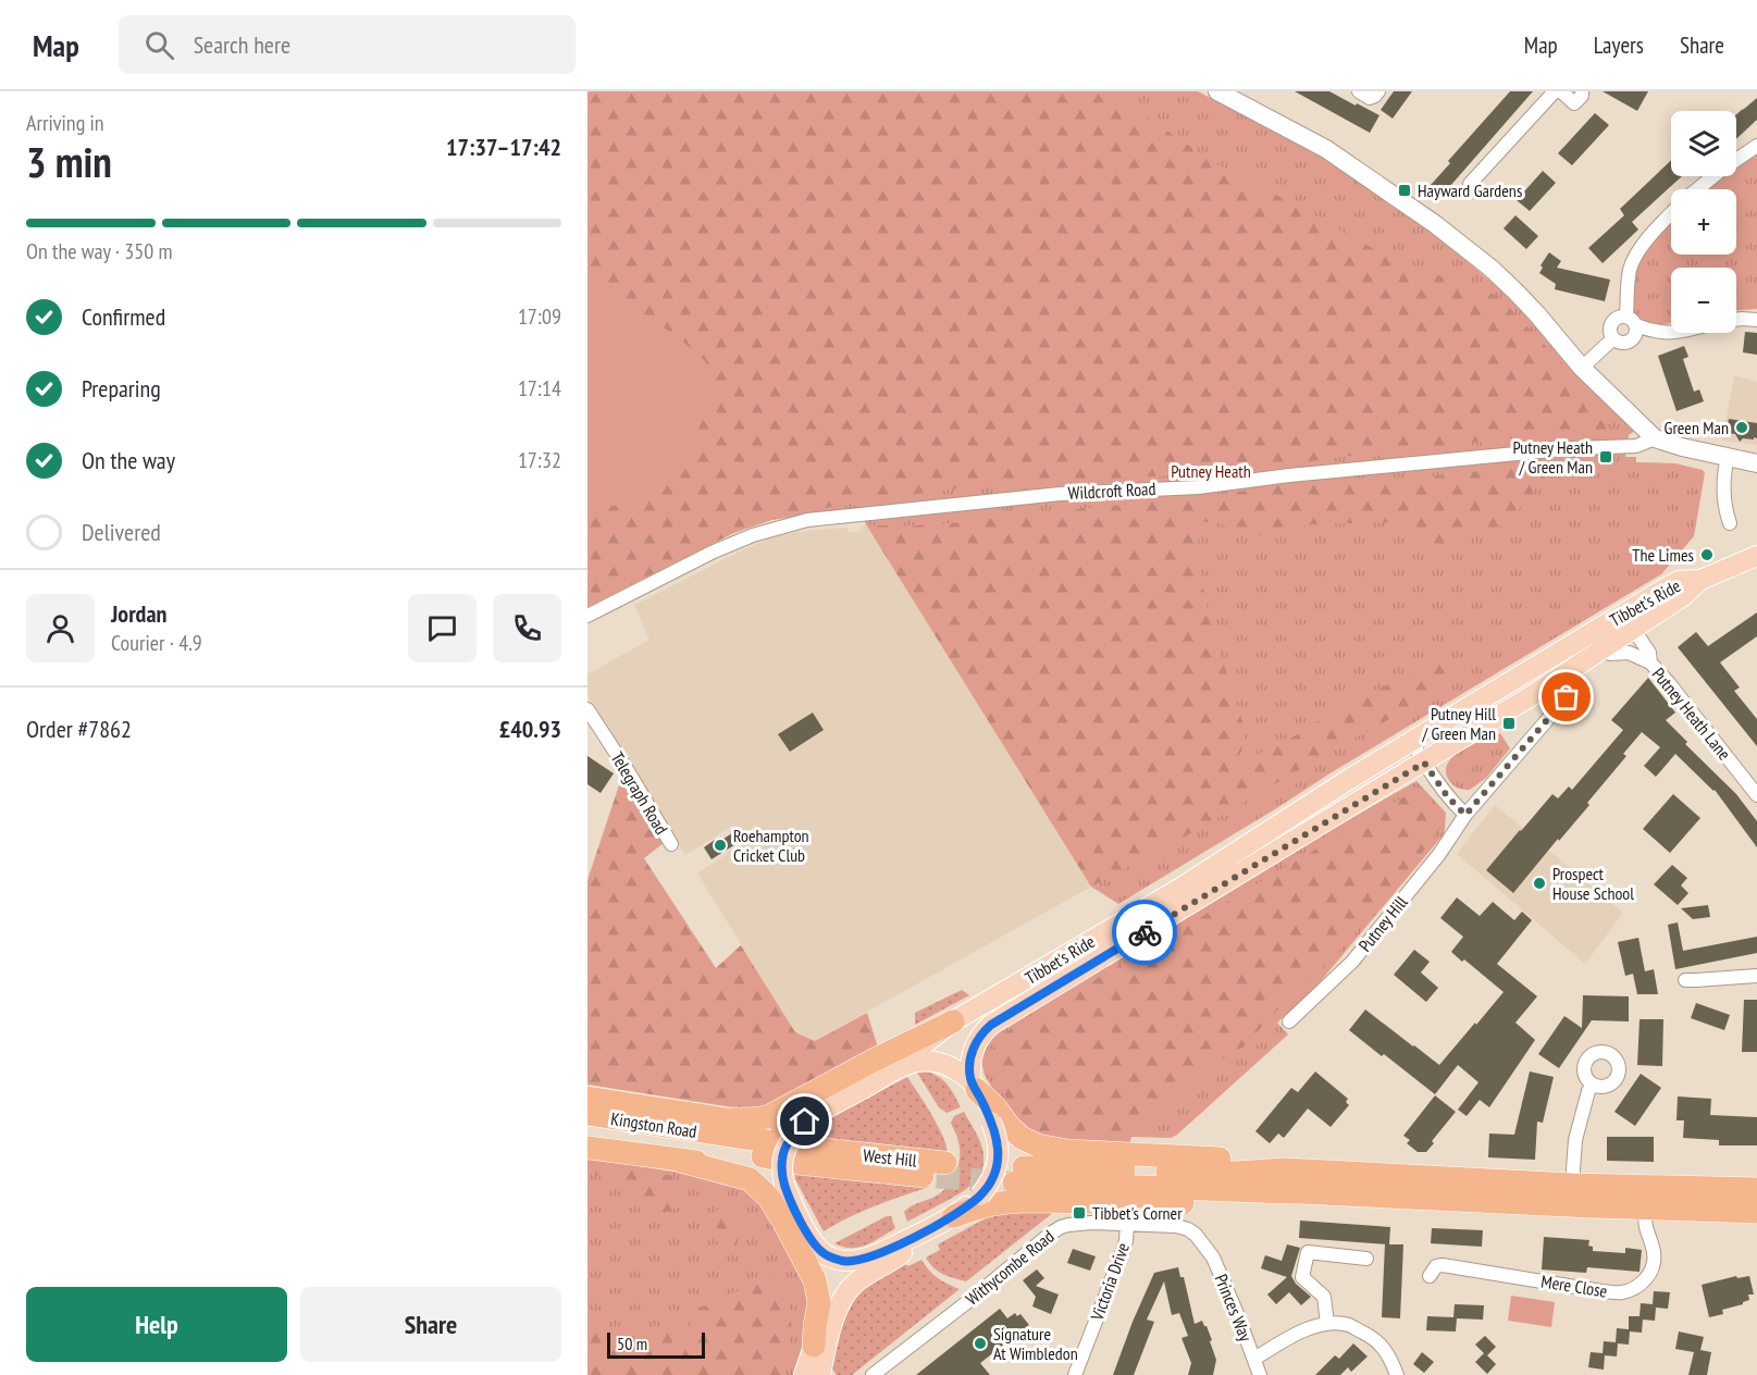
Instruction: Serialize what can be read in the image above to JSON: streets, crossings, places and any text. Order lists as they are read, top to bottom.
{
  "streets": {
    "highway": ["Kingston Road", "West Hill"],
    "main road": ["Tibbet's Ride"],
    "street": [
      "Wildcroft Road",
      "Putney Heath Lane",
      "Telegraph Road",
      "Putney Hill",
      "Withycombe Road",
      "Victoria Drive",
      "Mere Close",
      "Princes Way"
    ]
  },
  "crossings": [
    ["Tibbet's Ride", "Putney Heath Lane"],
    ["Kingston Road", "West Hill"],
    ["Withycombe Road", "Victoria Drive"],
    ["Withycombe Road", "Princes Way"]
  ],
  "parks": ["Putney Heath"],
  "places": {
    "transit": [
      "Hayward Gardens",
      "Putney Heath / Green Man",
      "Putney Hill / Green Man",
      "Tibbet's Corner"
    ],
    "other": [
      "Green Man",
      "The Limes",
      "Roehampton Cricket Club",
      "Prospect House School",
      "Signature At Wimbledon"
    ]
  },
  "scale_bar": "50 m",
  "page": {
    "header": "Map",
    "search": "Search here",
    "nav": ["Map", "Layers", "Share"],
    "heading": ["3 min", "Arriving in", "17:37–17:42"],
    "panel": [
      "Jordan",
      "Courier · 4.9",
      "Order #7862",
      "£40.93"
    ],
    "map_buttons": ["+", "−"],
    "bar": "On the way · 350 m",
    "list": [
      ["Confirmed", "17:09"],
      ["Preparing", "17:14"],
      ["On the way", "17:32"],
      "Delivered"
    ],
    "buttons": ["Help", "Share"],
    "scale": "50 m"
  }
}
